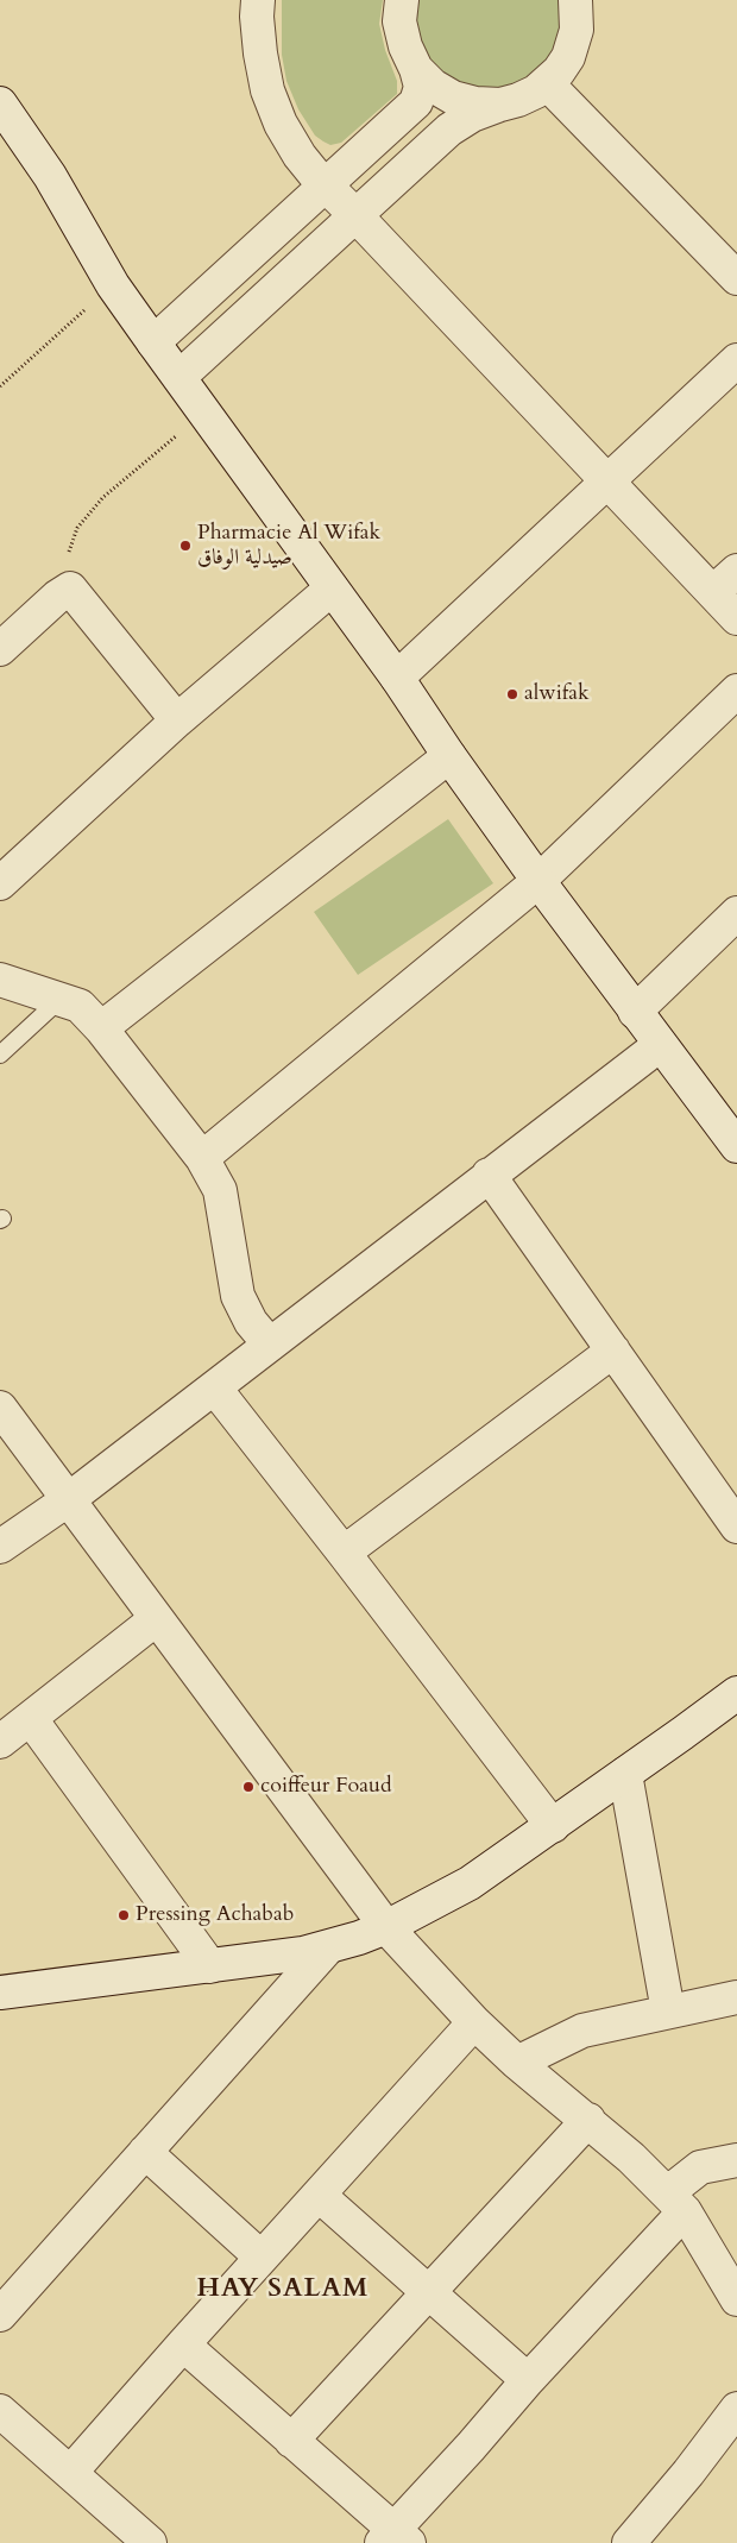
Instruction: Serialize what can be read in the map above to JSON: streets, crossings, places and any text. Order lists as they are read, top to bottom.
{
  "districts": ["HAY SALAM"],
  "places": [
    "Pharmacie Al Wifak صيدلية الوفاق",
    "alwifak",
    "coiffeur Foaud",
    "Pressing Achabab"
  ]
}
